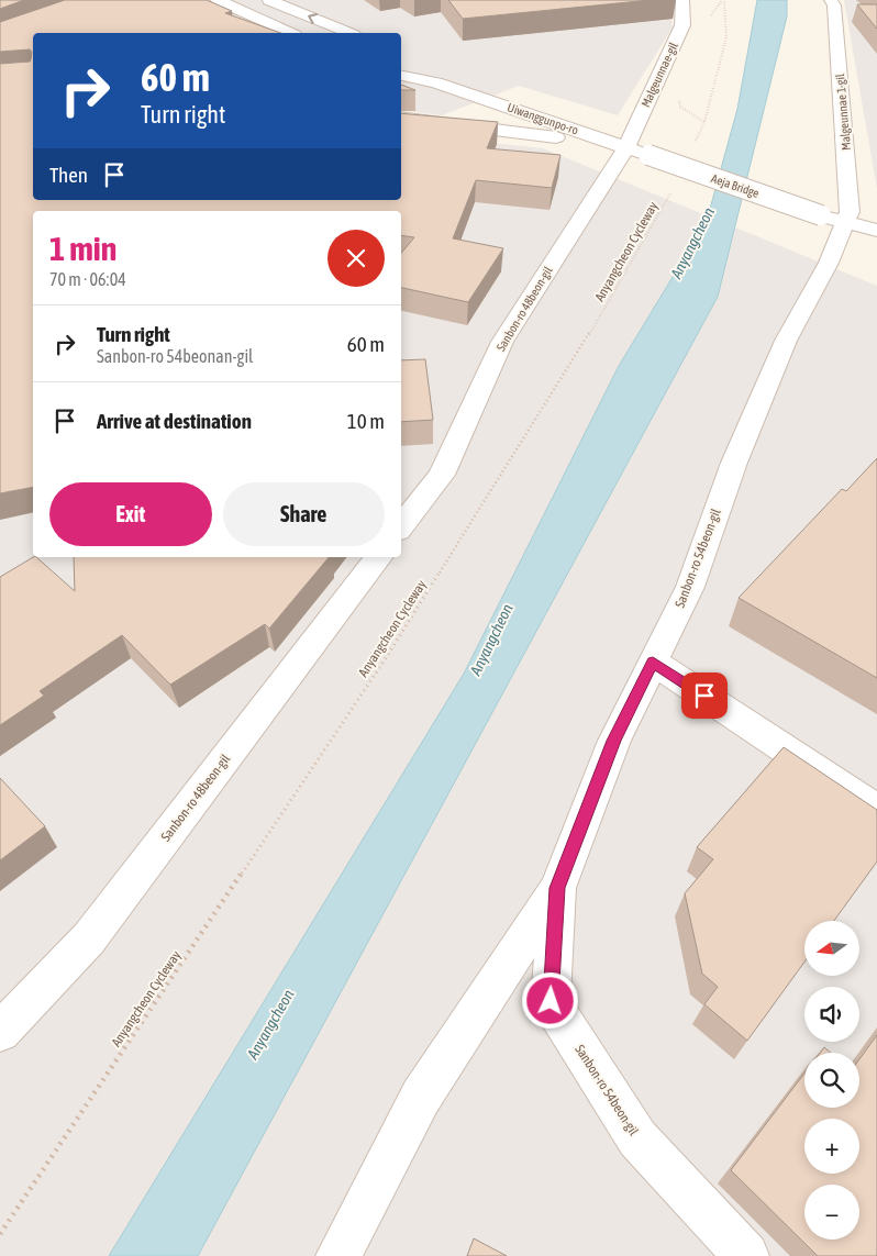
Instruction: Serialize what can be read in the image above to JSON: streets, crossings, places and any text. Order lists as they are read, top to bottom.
{
  "streets": {
    "street": [
      "Malgeunnae-gil",
      "Malgeunnae 1-gil",
      "Uiwanggunpo-ro",
      "Aeja Bridge",
      "Sanbon-ro 48beon-gil",
      "Sanbon-ro 54beon-gil"
    ],
    "path": ["Anyangcheon Cycleway"]
  },
  "crossings": [
    ["Malgeunnae-gil", "Uiwanggunpo-ro"],
    ["Malgeunnae-gil", "Sanbon-ro 48beon-gil"],
    ["Malgeunnae 1-gil", "Aeja Bridge"],
    ["Malgeunnae 1-gil", "Sanbon-ro 54beon-gil"],
    ["Uiwanggunpo-ro", "Aeja Bridge"],
    ["Uiwanggunpo-ro", "Sanbon-ro 48beon-gil"],
    ["Aeja Bridge", "Sanbon-ro 54beon-gil"]
  ],
  "water": ["Anyangcheon"],
  "north": "left",
  "page": {
    "turn": ["60 m", "Turn right"],
    "then": "Then",
    "heading": ["1 min", "70 m · 06:04"],
    "list": [
      {
        "name": "Turn right",
        "note": "Sanbon-ro 54beonan-gil",
        "value": "60 m"
      },
      {
        "name": "Arrive at destination",
        "value": "10 m"
      }
    ],
    "buttons": ["Exit", "Share"],
    "map_buttons": ["+", "−"]
  }
}
